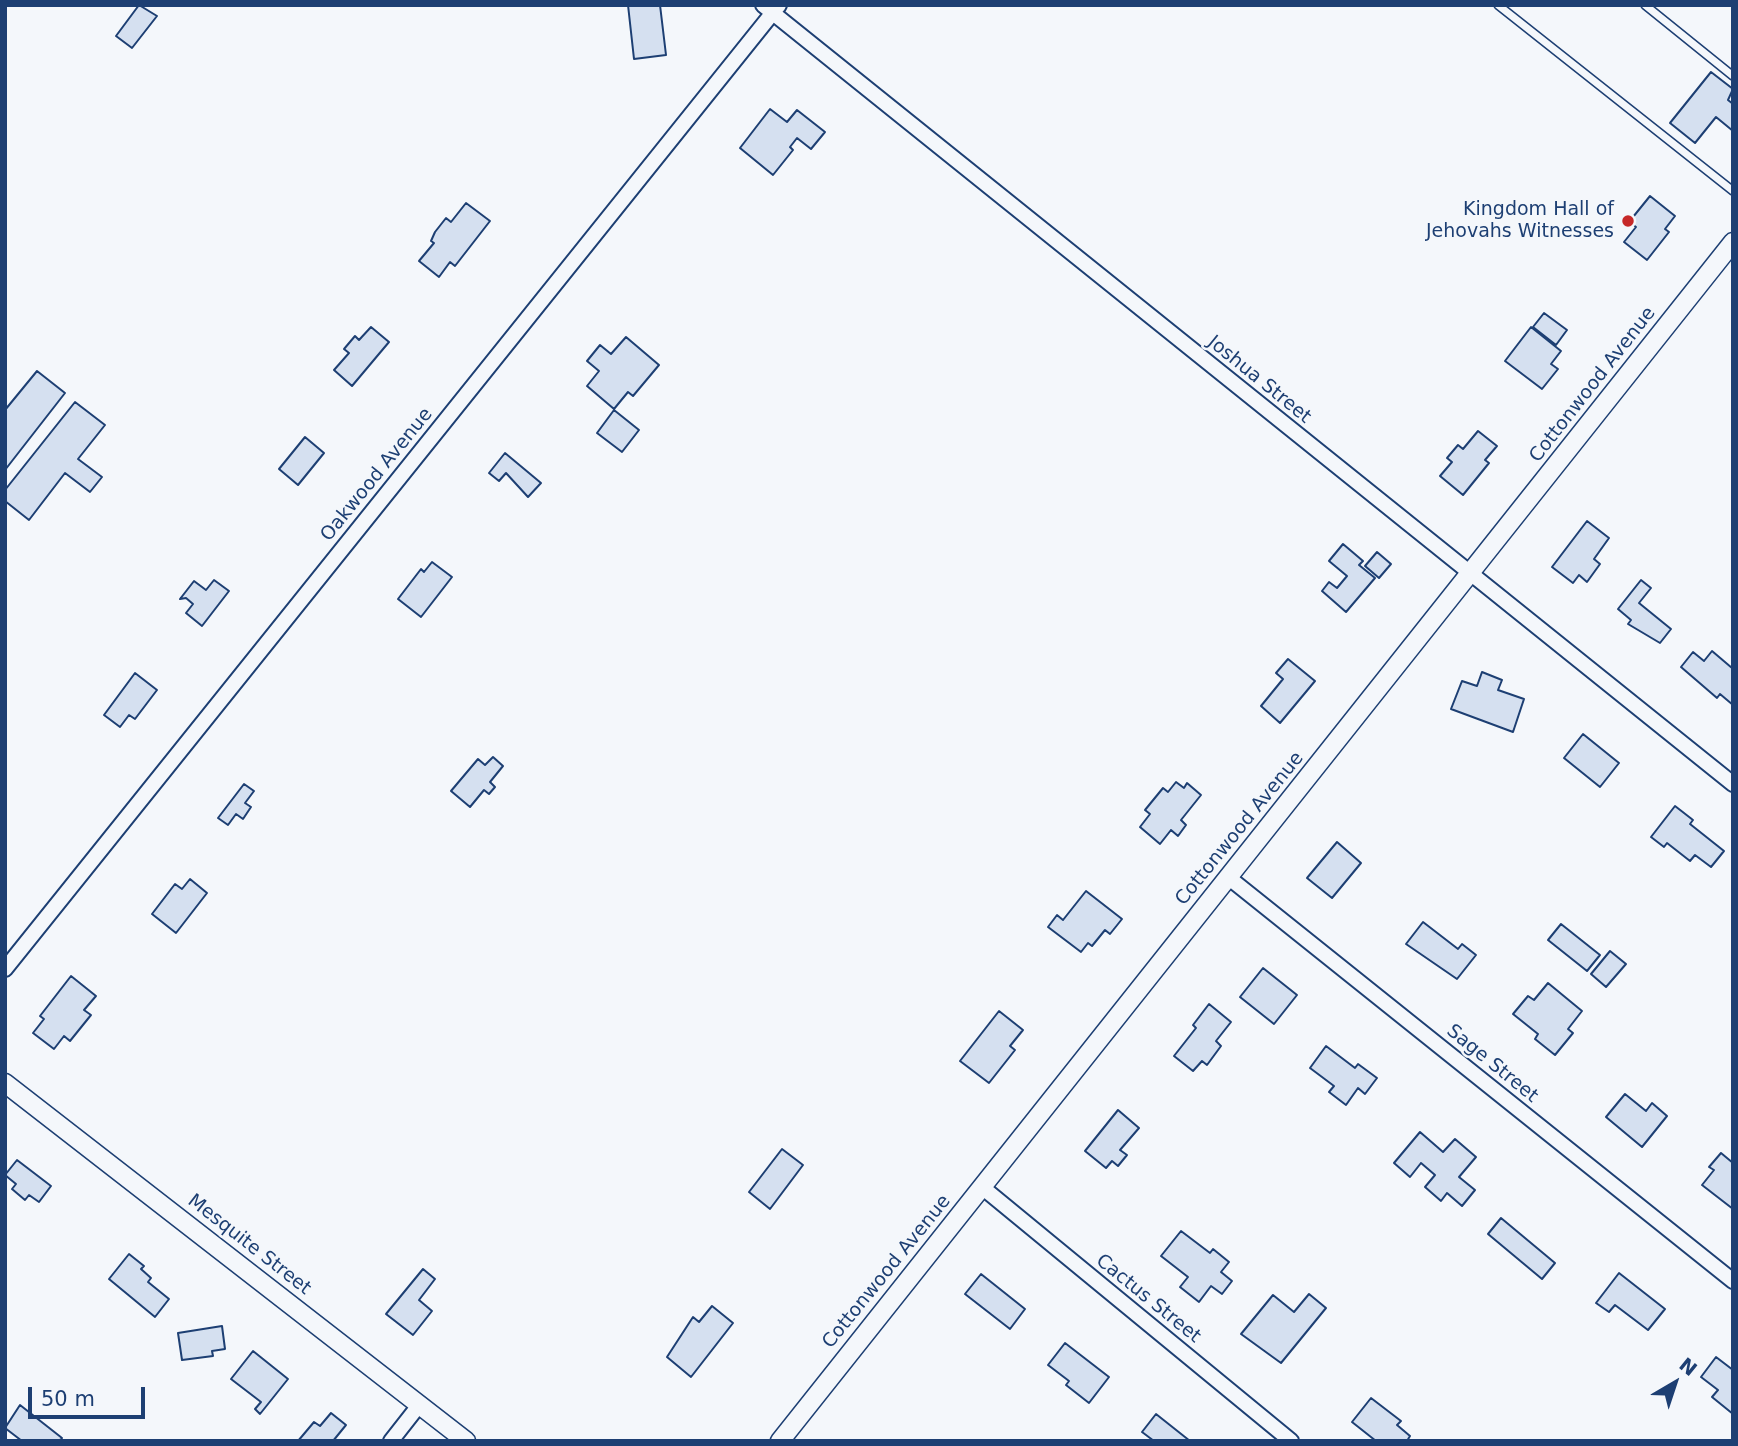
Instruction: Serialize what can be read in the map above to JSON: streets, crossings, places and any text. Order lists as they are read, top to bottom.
{
  "streets": {
    "street": [
      "Joshua Street",
      "Cottonwood Avenue",
      "Oakwood Avenue",
      "Sage Street",
      "Mesquite Street",
      "Cactus Street"
    ]
  },
  "crossings": [
    ["Joshua Street", "Cottonwood Avenue"],
    ["Joshua Street", "Oakwood Avenue"],
    ["Cottonwood Avenue", "Sage Street"],
    ["Cottonwood Avenue", "Cactus Street"]
  ],
  "places": ["Kingdom Hall of Jehovahs Witnesses"],
  "scale_bar": "50 m",
  "north": "top right"
}
